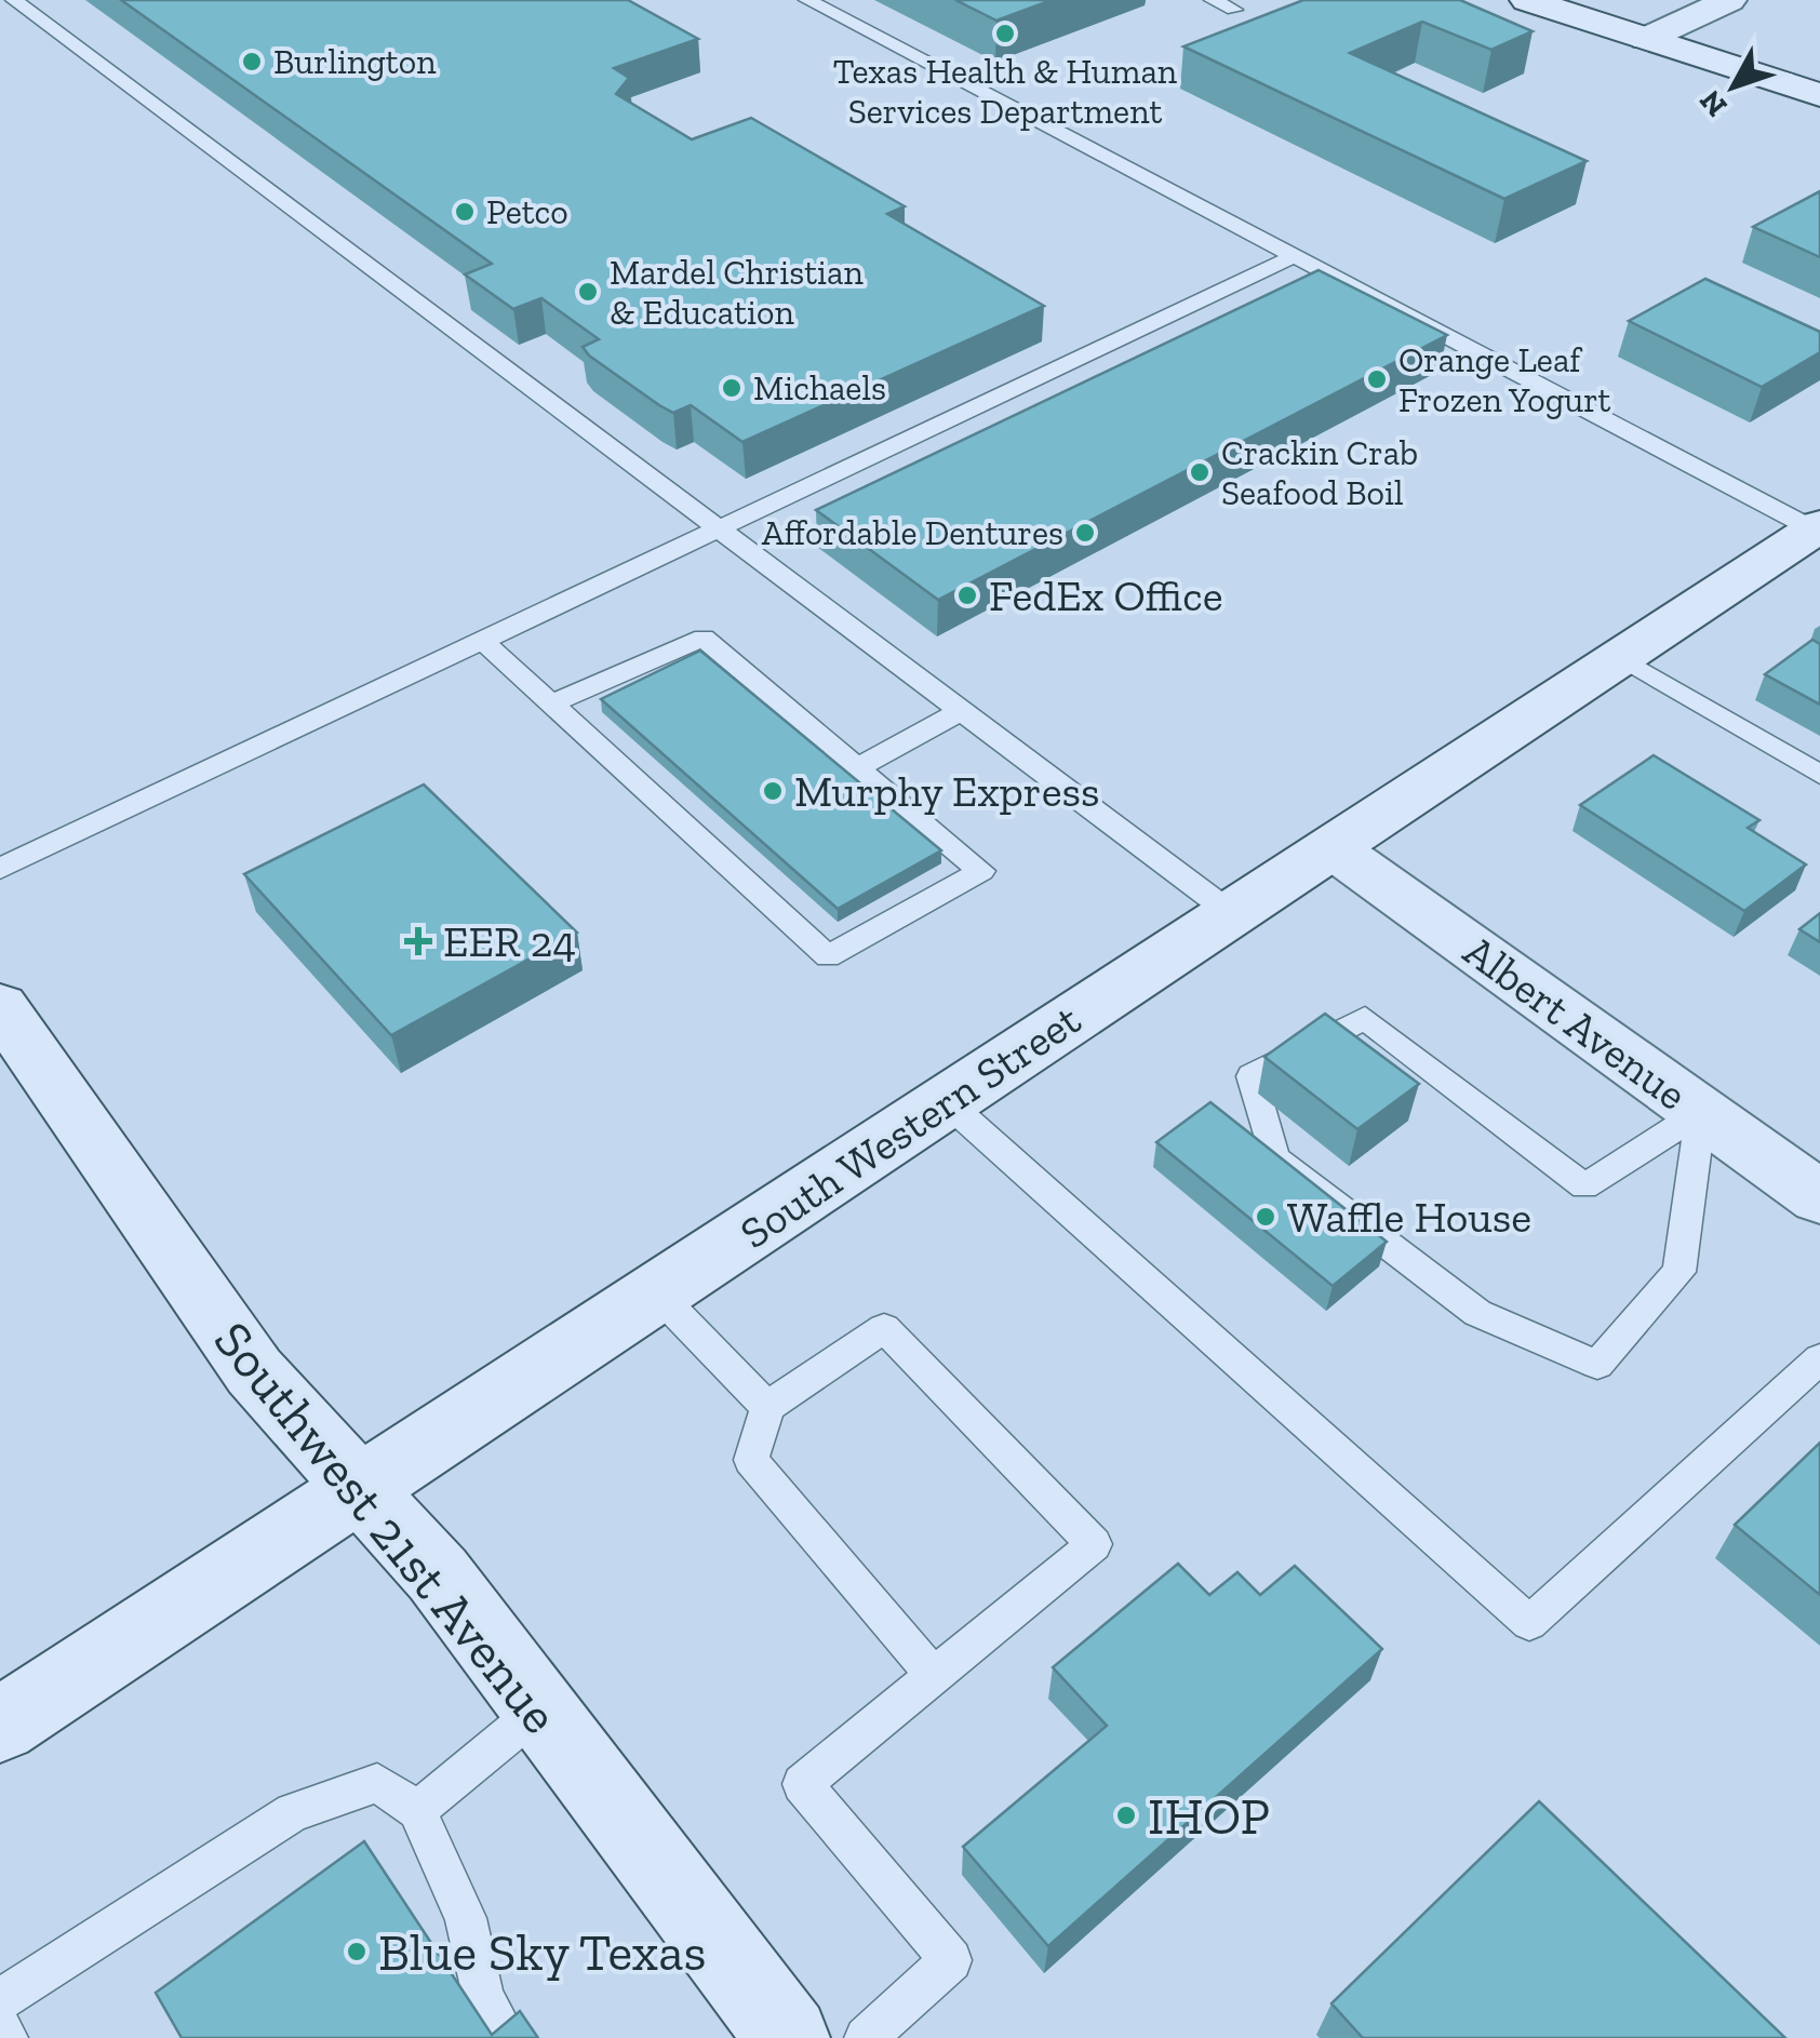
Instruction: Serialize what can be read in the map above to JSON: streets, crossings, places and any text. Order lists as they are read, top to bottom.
{
  "streets": {
    "street": ["Albert Avenue", "South Western Street", "Southwest 21st Avenue"]
  },
  "crossings": [
    ["Albert Avenue", "South Western Street"],
    ["South Western Street", "Southwest 21st Avenue"]
  ],
  "places": {
    "other": [
      "Texas Health & Human Services Department",
      "Burlington",
      "Petco",
      "Mardel Christian & Education",
      "Orange Leaf Frozen Yogurt",
      "Michaels",
      "Crackin Crab Seafood Boil",
      "Affordable Dentures",
      "FedEx Office",
      "Murphy Express",
      "Waffle House",
      "IHOP",
      "Blue Sky Texas"
    ],
    "health": ["EER 24"]
  },
  "north": "bottom left"
}
